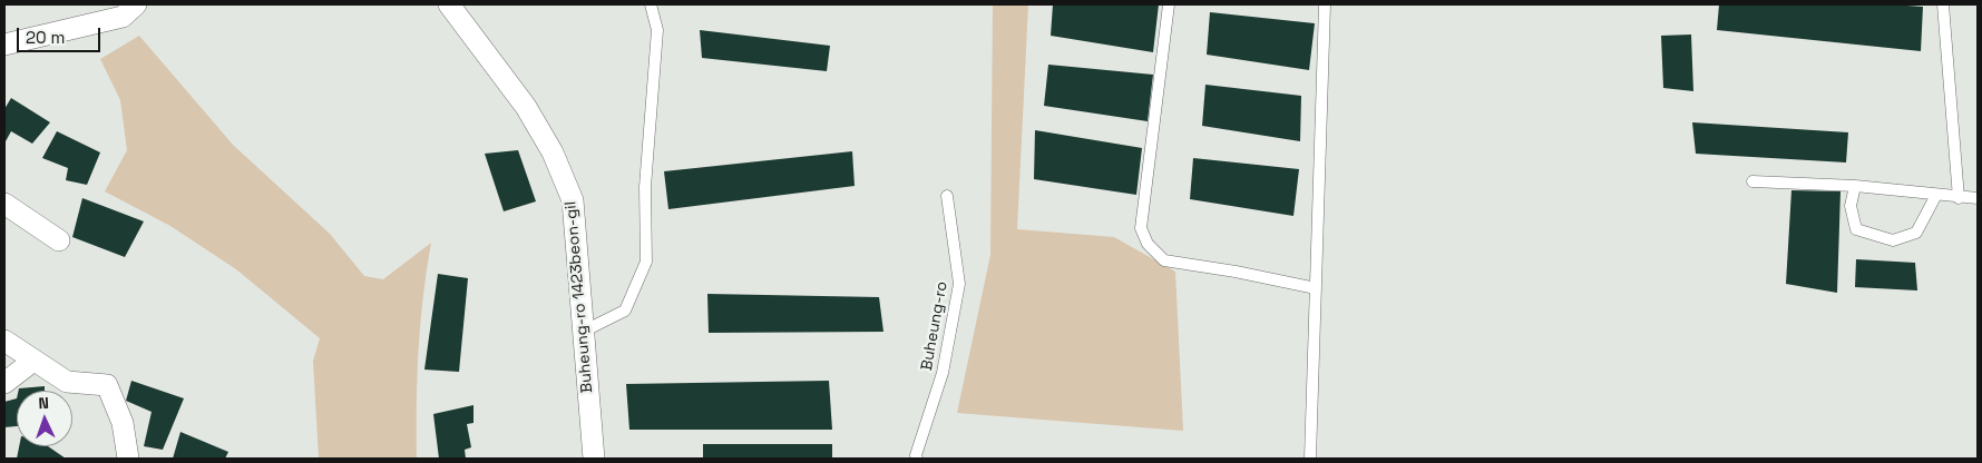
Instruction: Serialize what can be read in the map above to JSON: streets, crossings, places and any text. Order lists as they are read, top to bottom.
{
  "streets": {
    "street": ["Buheung-ro 1423beon-gil"],
    "lane": ["Buheung-ro"]
  },
  "scale_bar": "20 m",
  "north": "top"
}
